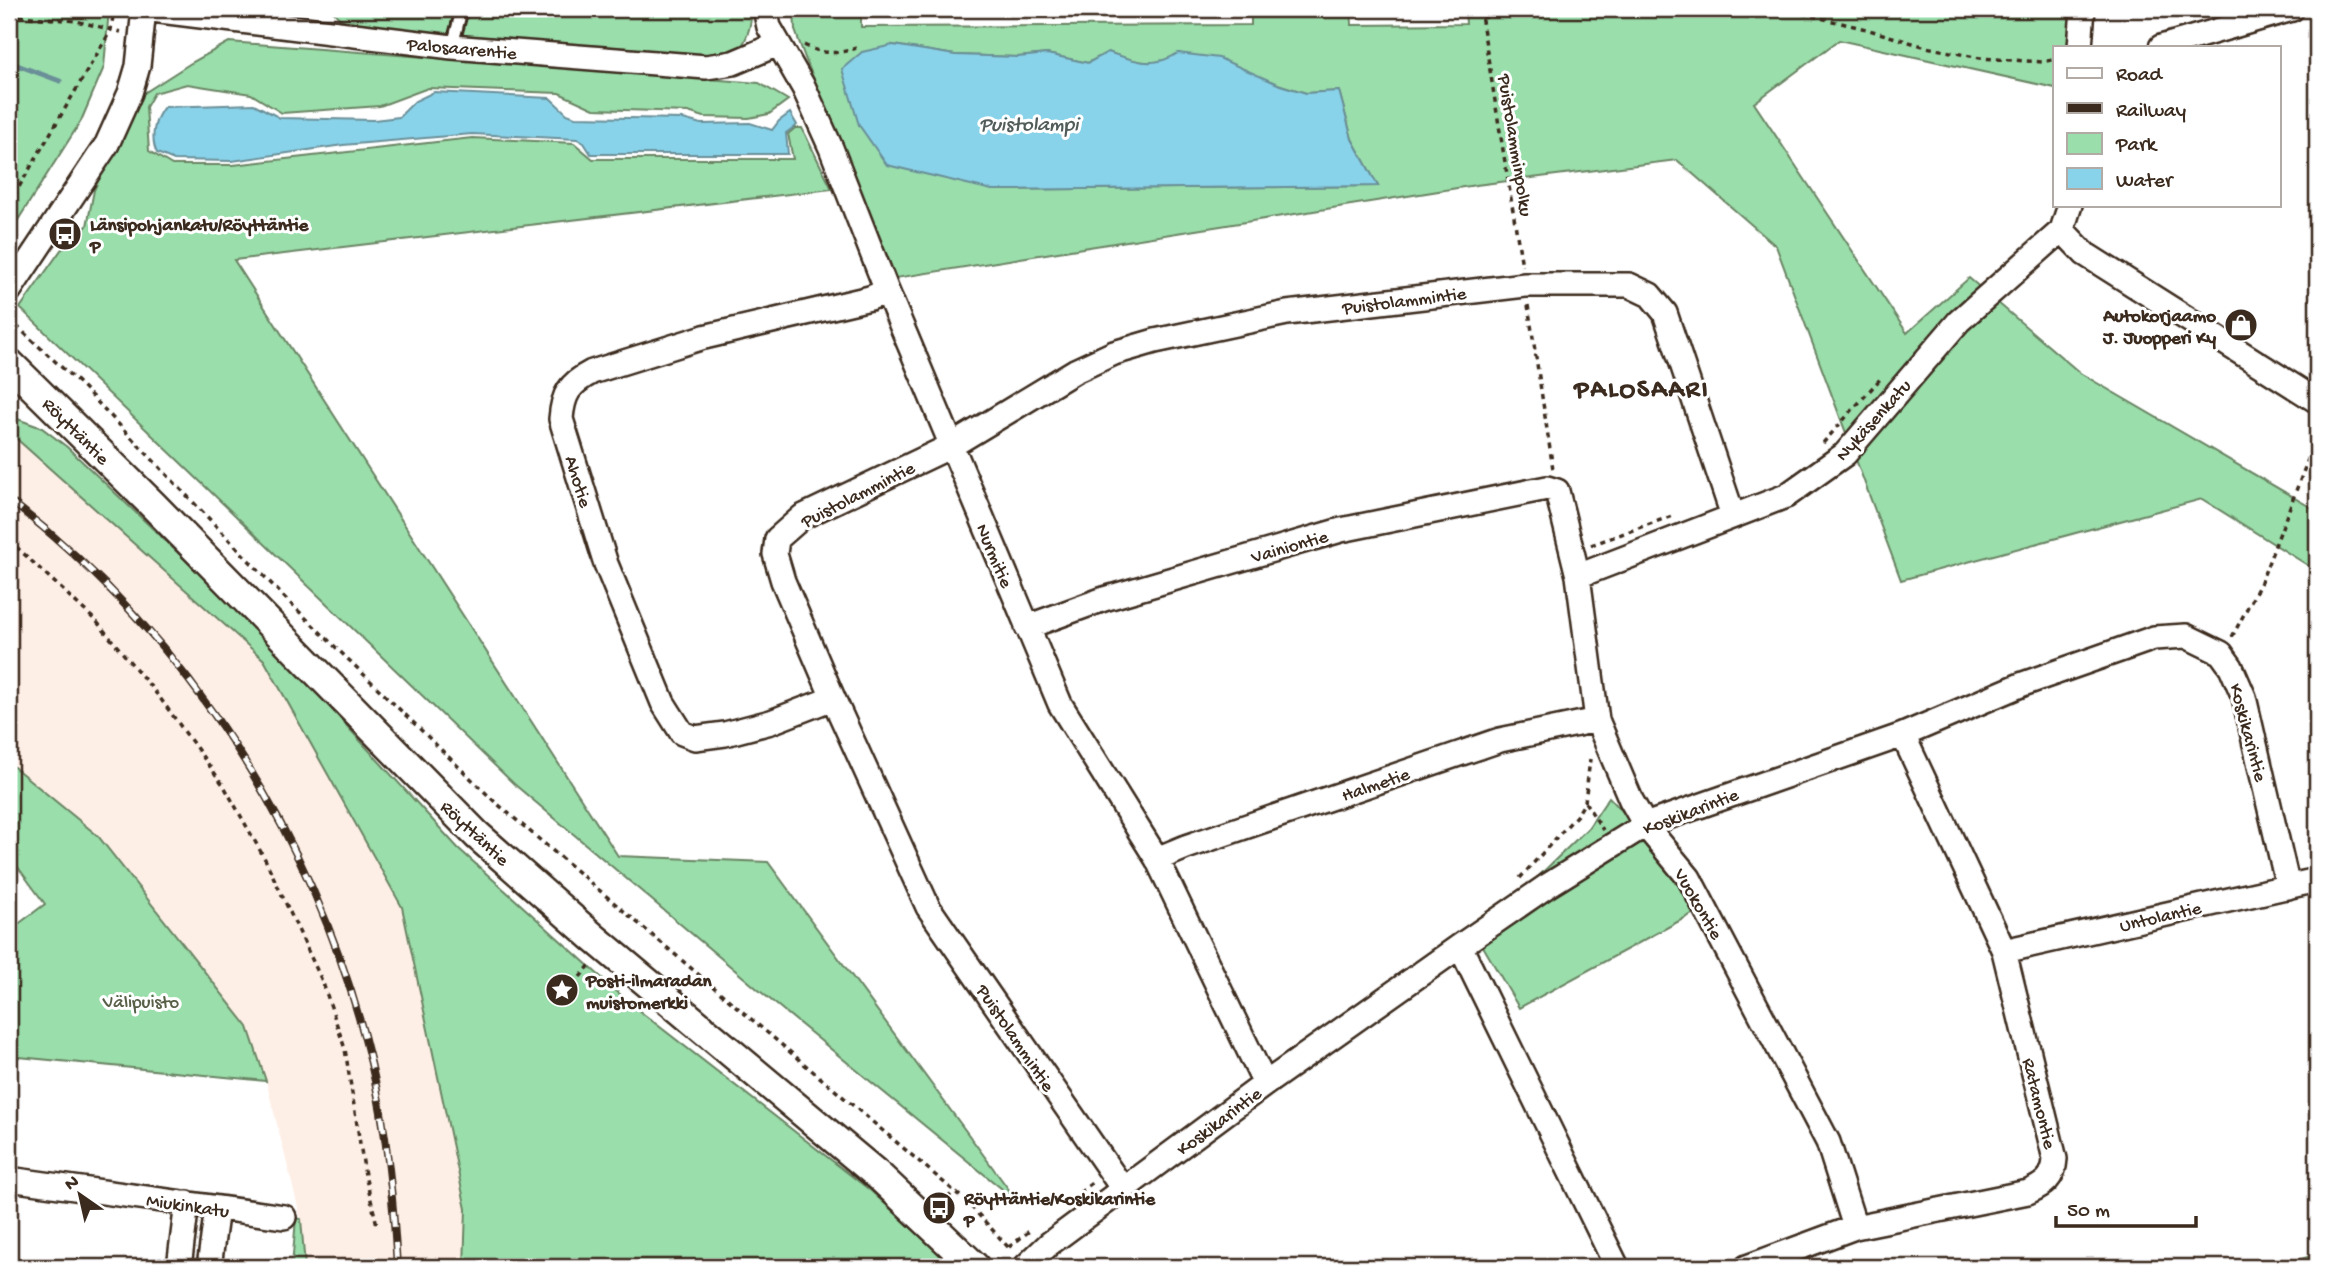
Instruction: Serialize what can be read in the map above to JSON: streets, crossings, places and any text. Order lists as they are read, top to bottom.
{
  "streets": {
    "street": [
      "Palosaarentie",
      "Puistolammintie",
      "Nykäsenkatu",
      "Röyttäntie",
      "Ahotie",
      "Vainiontie",
      "Nurmitie",
      "Koskikarintie",
      "Halmetie",
      "Vuokontie",
      "Untolantie",
      "Ratamontie",
      "Miukinkatu"
    ],
    "path": ["Puistolamminpolku"]
  },
  "crossings": [
    ["Palosaarentie", "Nurmitie"],
    ["Puistolamminpolku", "Puistolammintie"],
    ["Puistolamminpolku", "Vainiontie"],
    ["Puistolamminpolku", "Vuokontie"],
    ["Puistolammintie", "Nykäsenkatu"],
    ["Puistolammintie", "Ahotie"],
    ["Puistolammintie", "Nurmitie"],
    ["Puistolammintie", "Koskikarintie"],
    ["Nykäsenkatu", "Vuokontie"],
    ["Ahotie", "Nurmitie"],
    ["Vainiontie", "Nurmitie"],
    ["Vainiontie", "Vuokontie"],
    ["Nurmitie", "Koskikarintie"],
    ["Nurmitie", "Halmetie"],
    ["Koskikarintie", "Vuokontie"],
    ["Koskikarintie", "Untolantie"],
    ["Koskikarintie", "Ratamontie"],
    ["Halmetie", "Vuokontie"],
    ["Vuokontie", "Ratamontie"],
    ["Untolantie", "Ratamontie"]
  ],
  "districts": ["PALOSAARI"],
  "water": ["Puistolampi"],
  "parks": ["Välipuisto"],
  "places": {
    "bus stop": ["Länsipohjankatu/Röyttäntie P", "Röyttäntie/Koskikarintie P"],
    "shop": ["Autokorjaamo J. Juopperi Ky"],
    "place": ["Posti-ilmaradan muistomerkki"]
  },
  "legend": [
    "Road",
    "Railway",
    "Park",
    "Water"
  ],
  "scale_bar": "50 m",
  "north": "top left"
}
